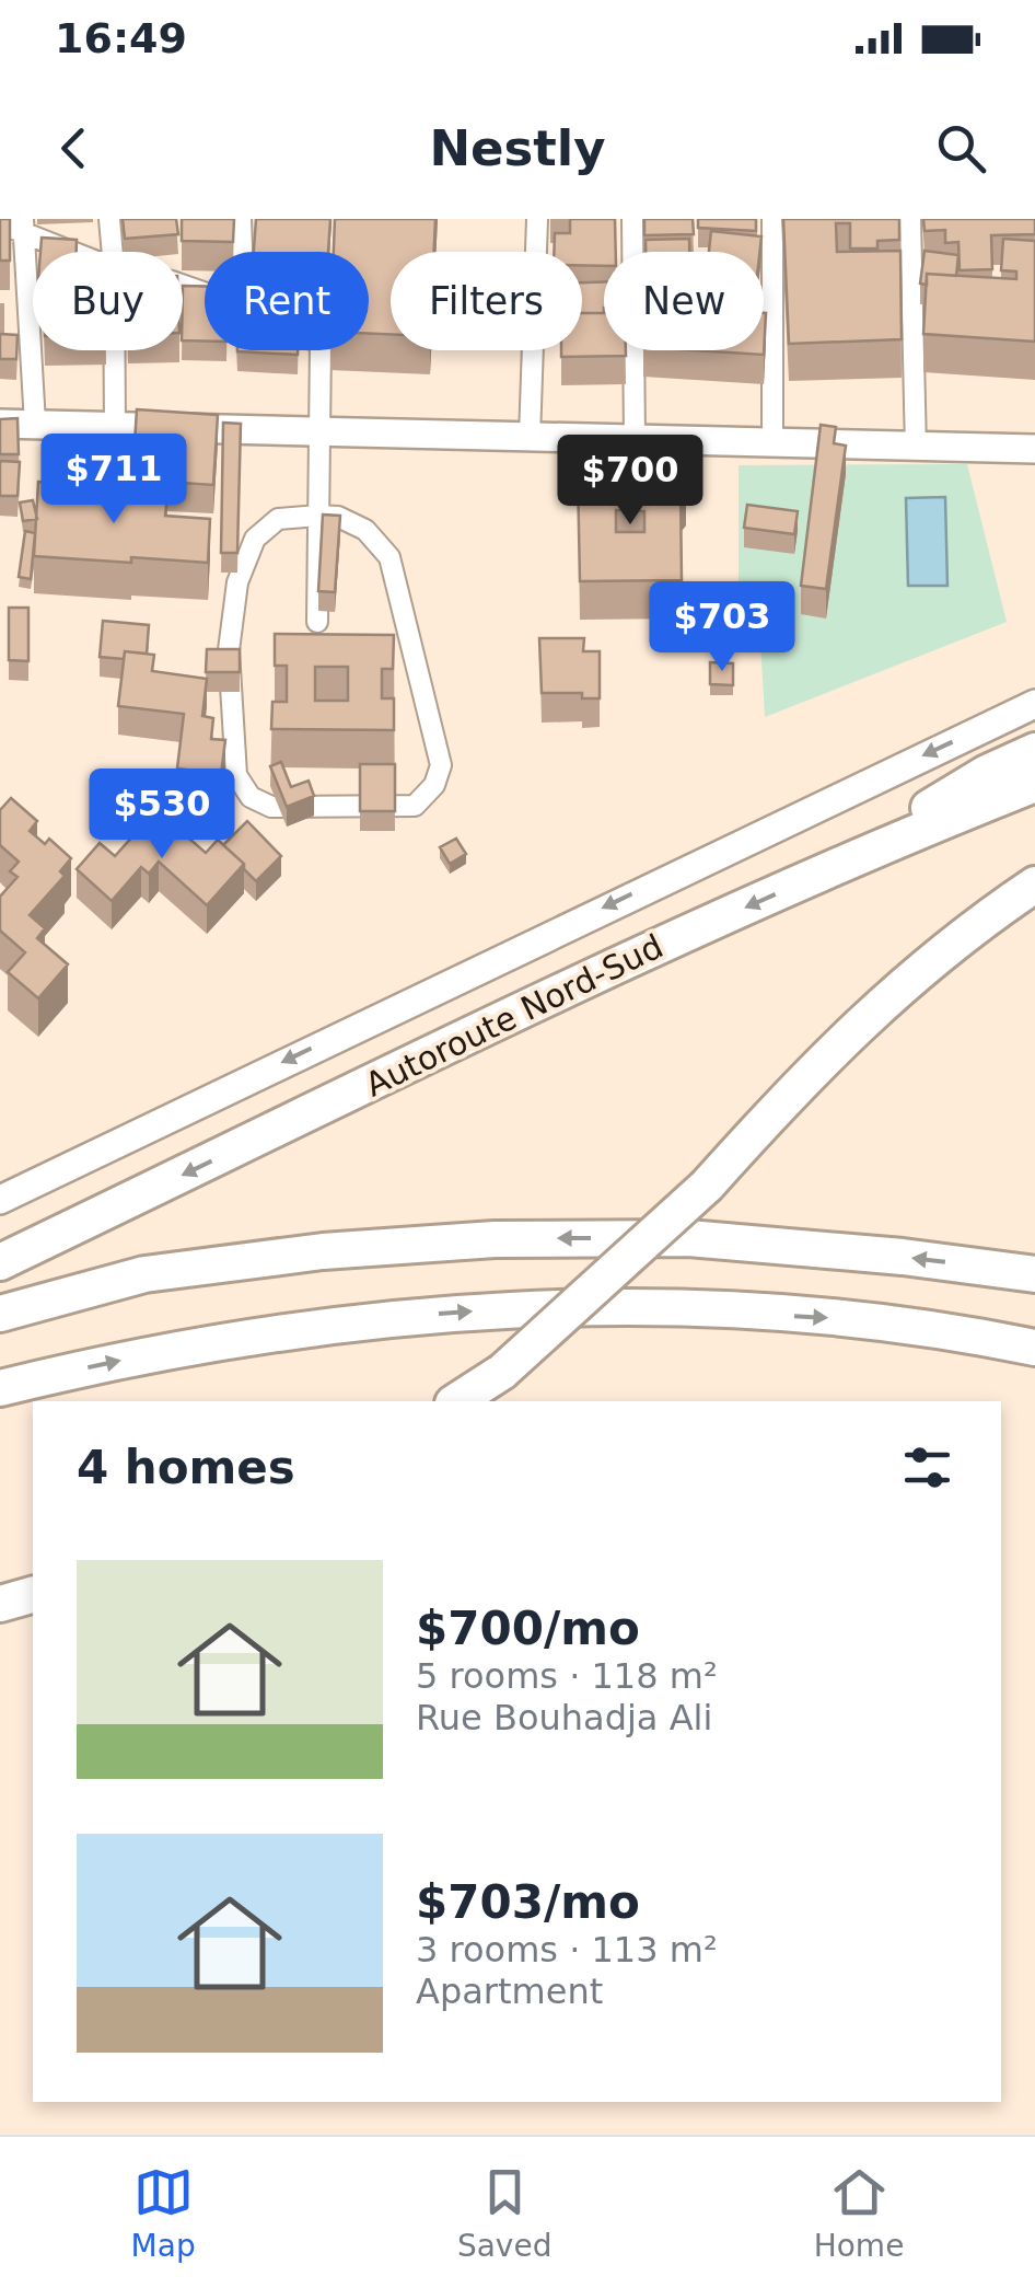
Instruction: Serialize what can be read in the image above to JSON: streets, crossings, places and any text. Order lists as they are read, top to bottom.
{
  "streets": {
    "highway": ["Autoroute Nord-Sud"]
  },
  "page": {
    "status": "16:49",
    "header": "Nestly",
    "chip": [
      "Buy",
      "Rent",
      "Filters",
      "New"
    ],
    "price": [
      "$711",
      "$700",
      "$703",
      "$530"
    ],
    "heading": "4 homes",
    "list": [
      {
        "name": "$700/mo",
        "note": "5 rooms · 118 m² · Rue Bouhadja Ali"
      },
      {
        "name": "$703/mo",
        "note": "3 rooms · 113 m² · Apartment"
      }
    ],
    "tabs": ["Map", "Saved", "Home"]
  }
}
